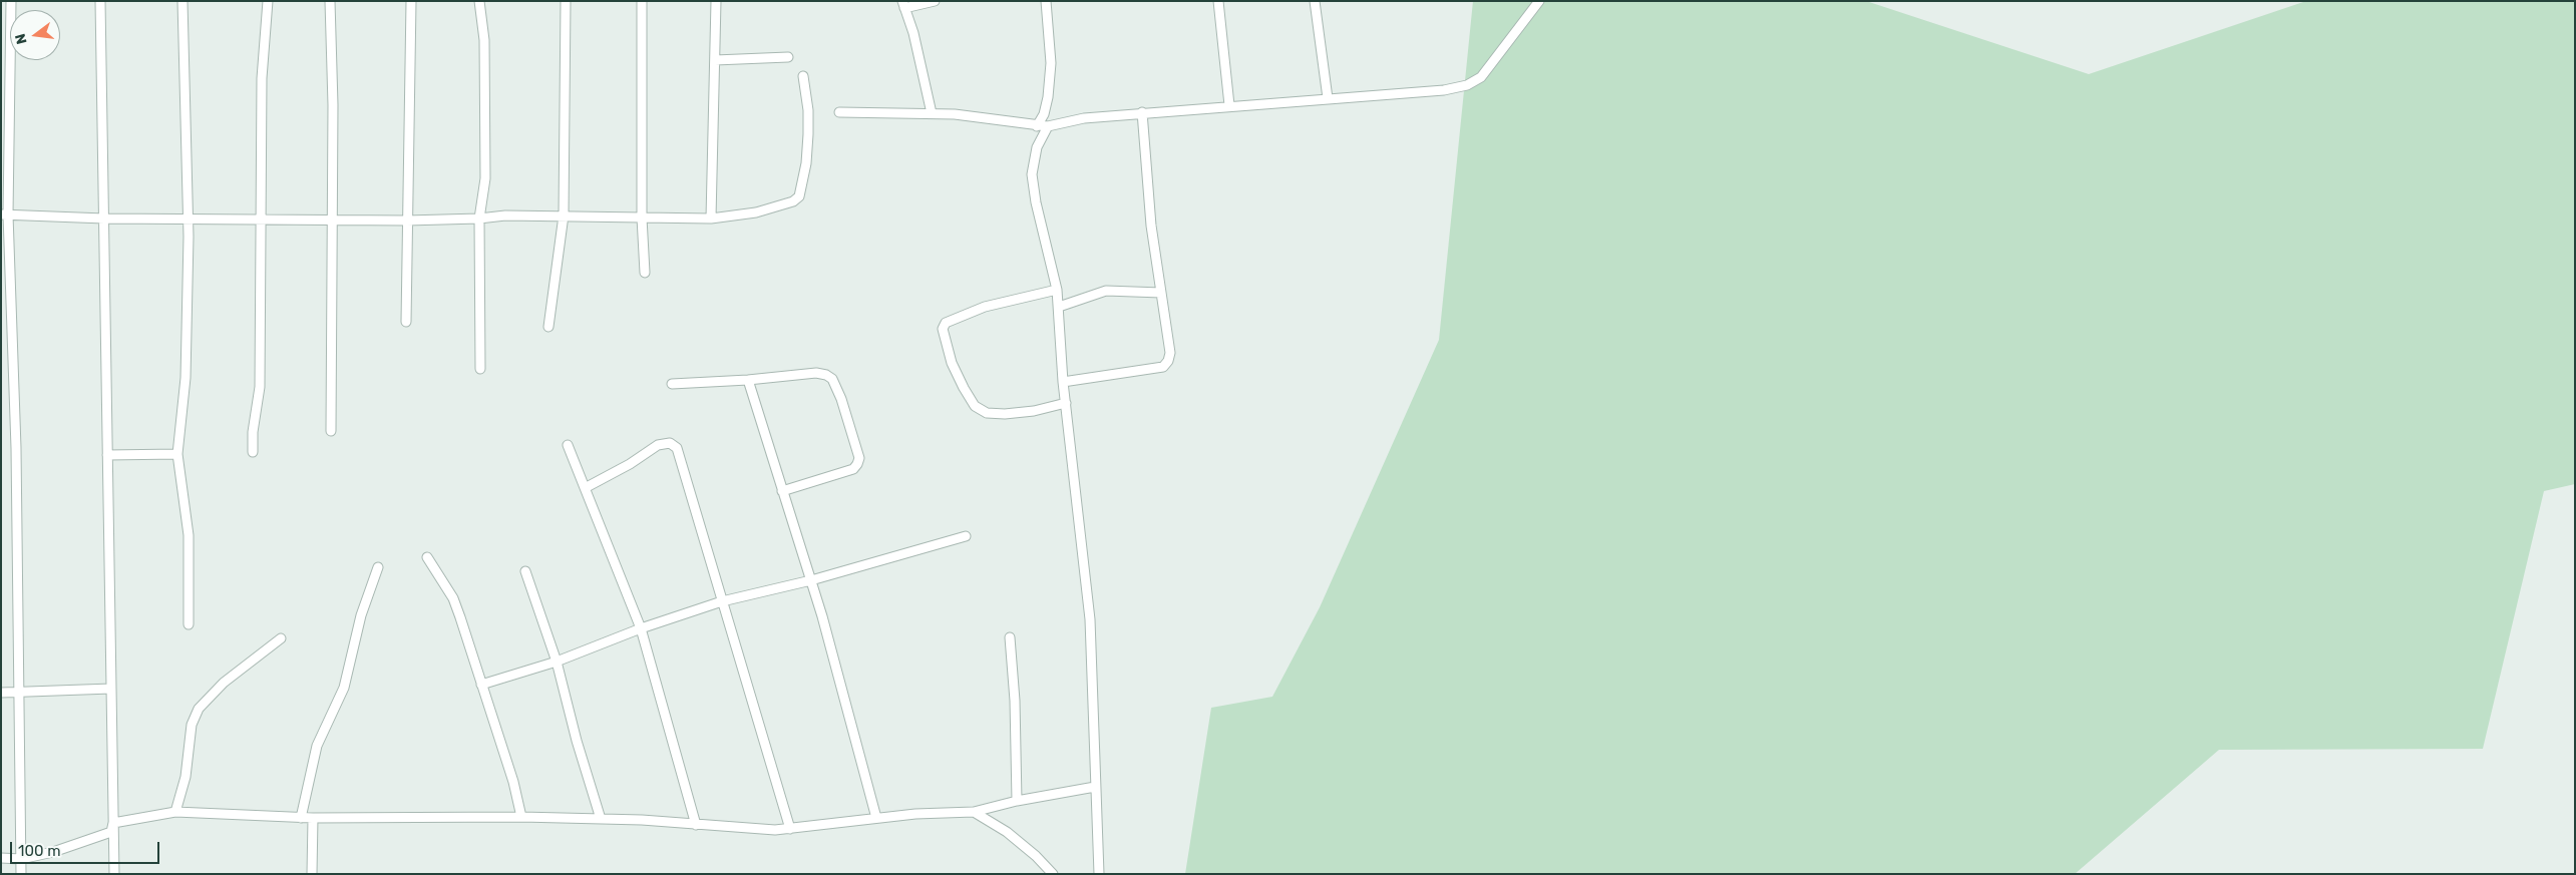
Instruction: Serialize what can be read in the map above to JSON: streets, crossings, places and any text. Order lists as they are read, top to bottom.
{
  "scale_bar": "100 m",
  "north": "left"
}
